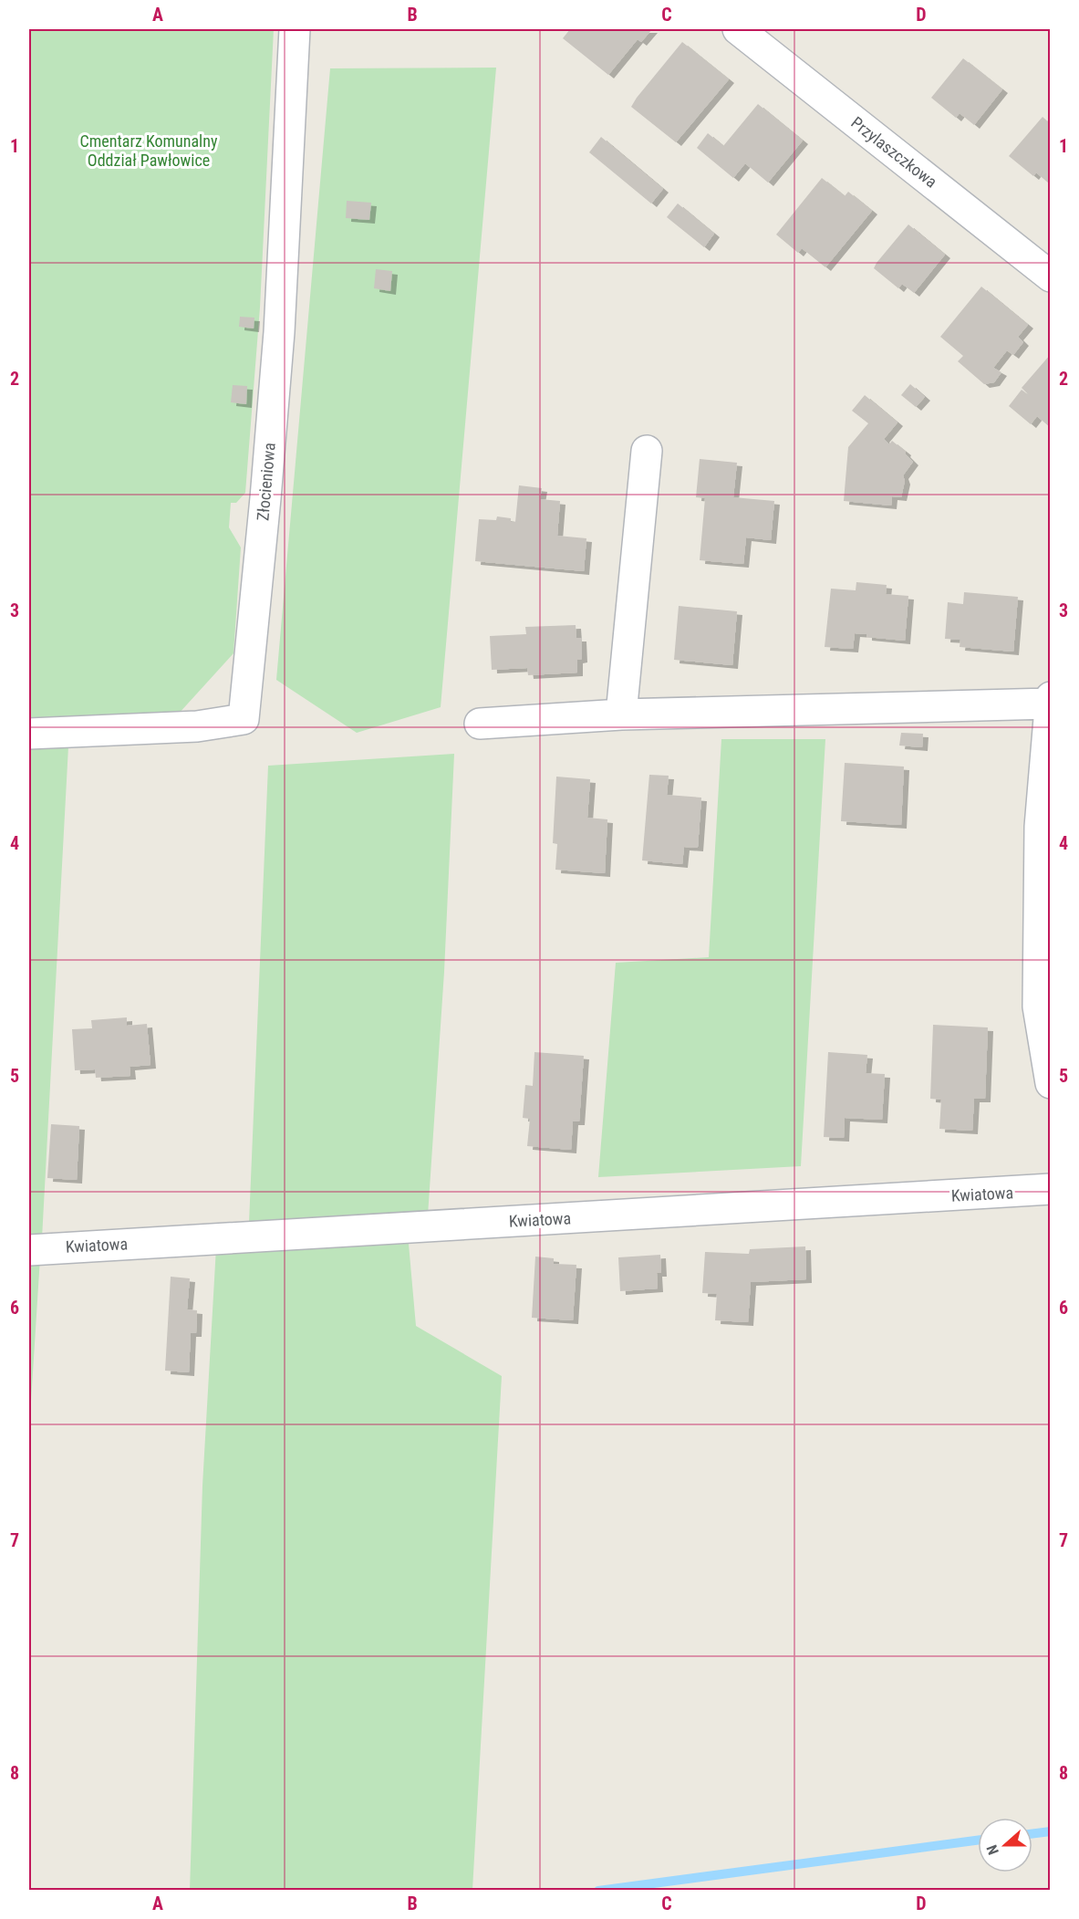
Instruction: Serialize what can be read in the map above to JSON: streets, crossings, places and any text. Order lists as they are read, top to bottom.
{
  "streets": {
    "street": ["Przylaszczkowa", "Złocieniowa", "Kwiatowa"]
  },
  "parks": ["Cmentarz Komunalny Oddział Pawłowice"],
  "north": "left",
  "grid": {
    "columns": [
      "A",
      "B",
      "C",
      "D"
    ],
    "rows": [
      "1",
      "2",
      "3",
      "4",
      "5",
      "6",
      "7",
      "8"
    ]
  }
}
